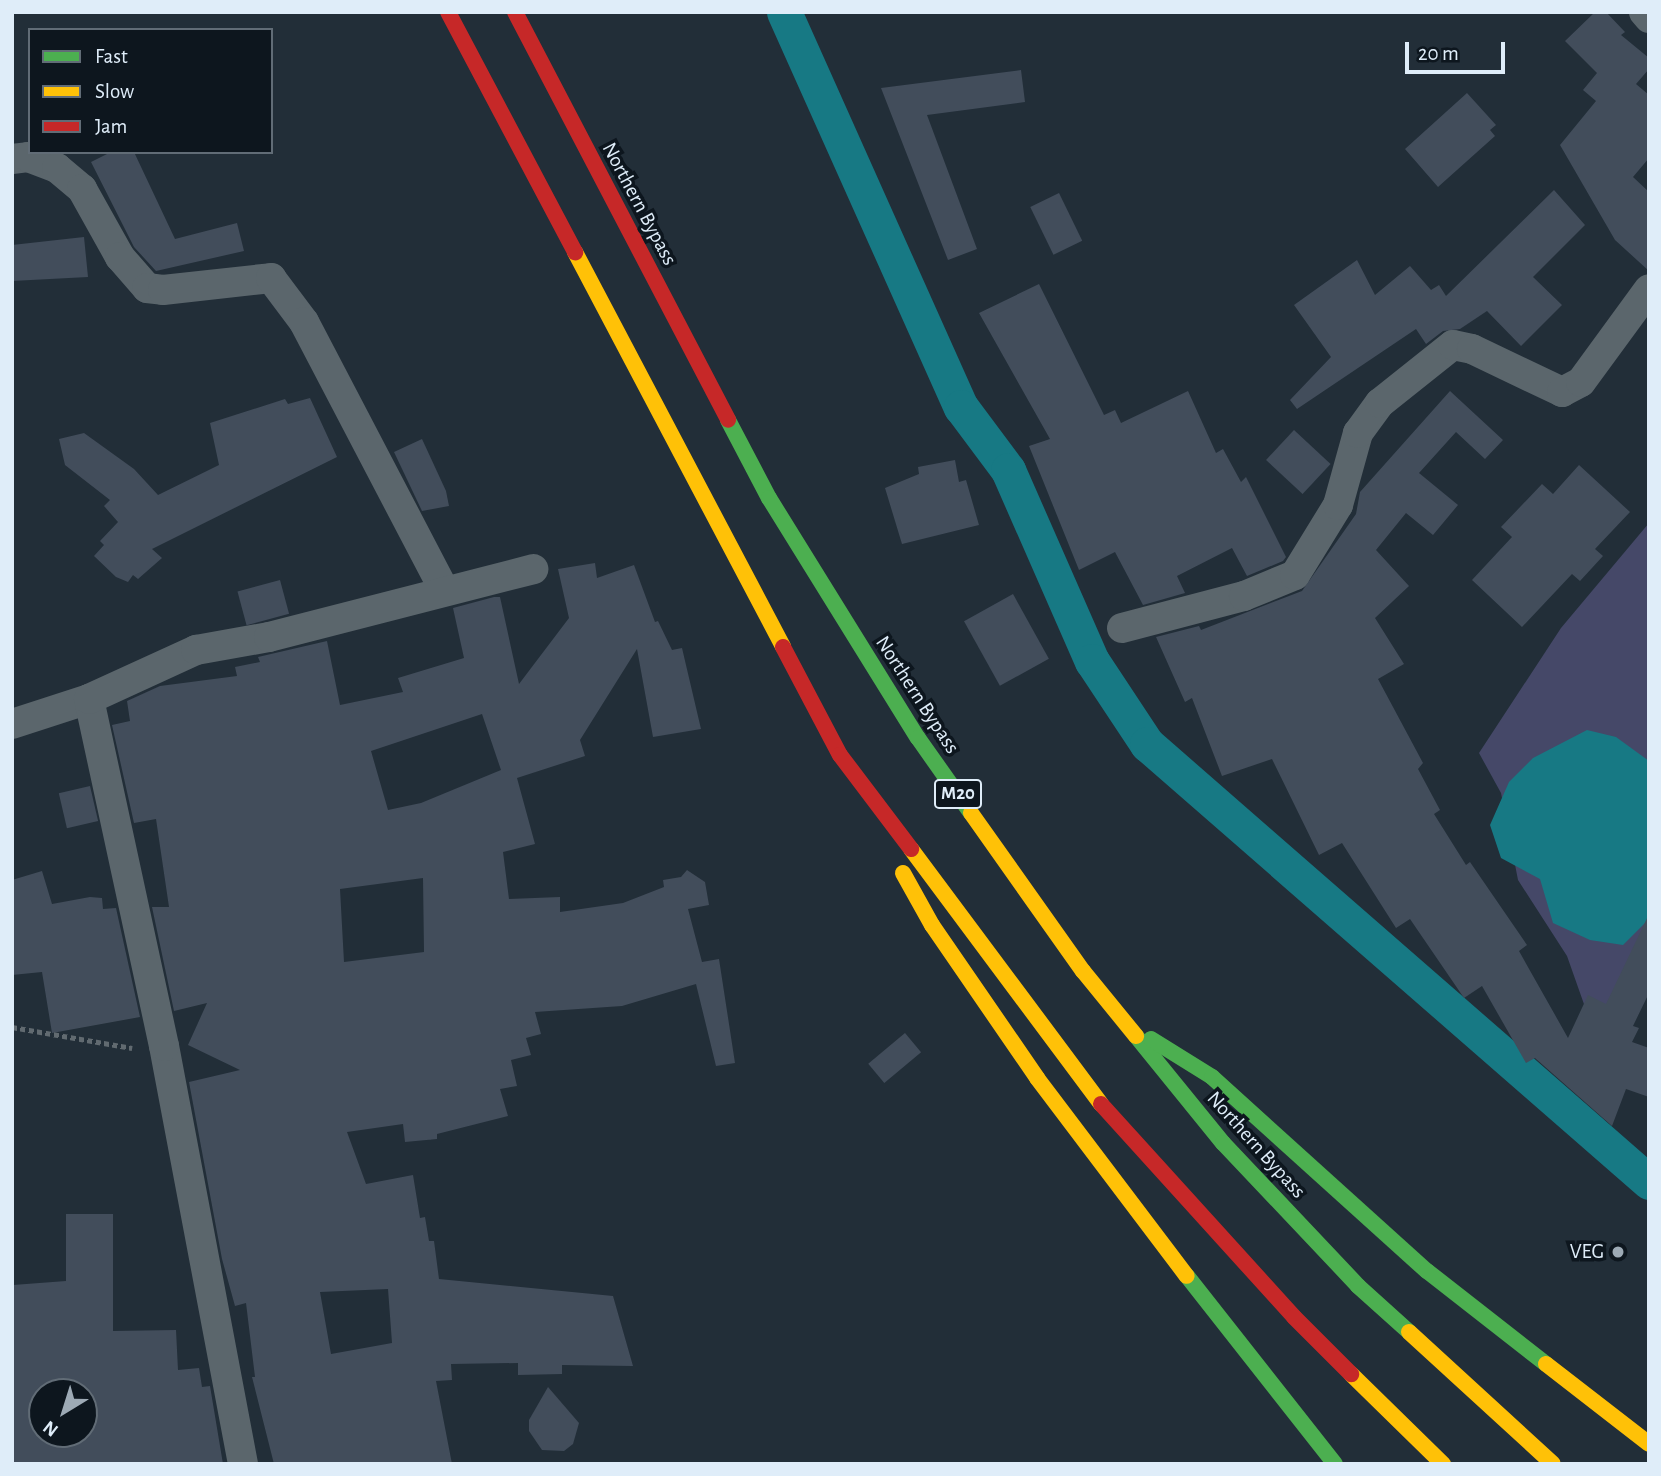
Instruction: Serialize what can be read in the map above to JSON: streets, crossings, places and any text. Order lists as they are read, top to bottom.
{
  "streets": {
    "highway": ["Northern Bypass", "M20"]
  },
  "places": ["VEG"],
  "legend": ["Fast", "Slow", "Jam"],
  "scale_bar": "20 m",
  "north": "bottom left"
}
